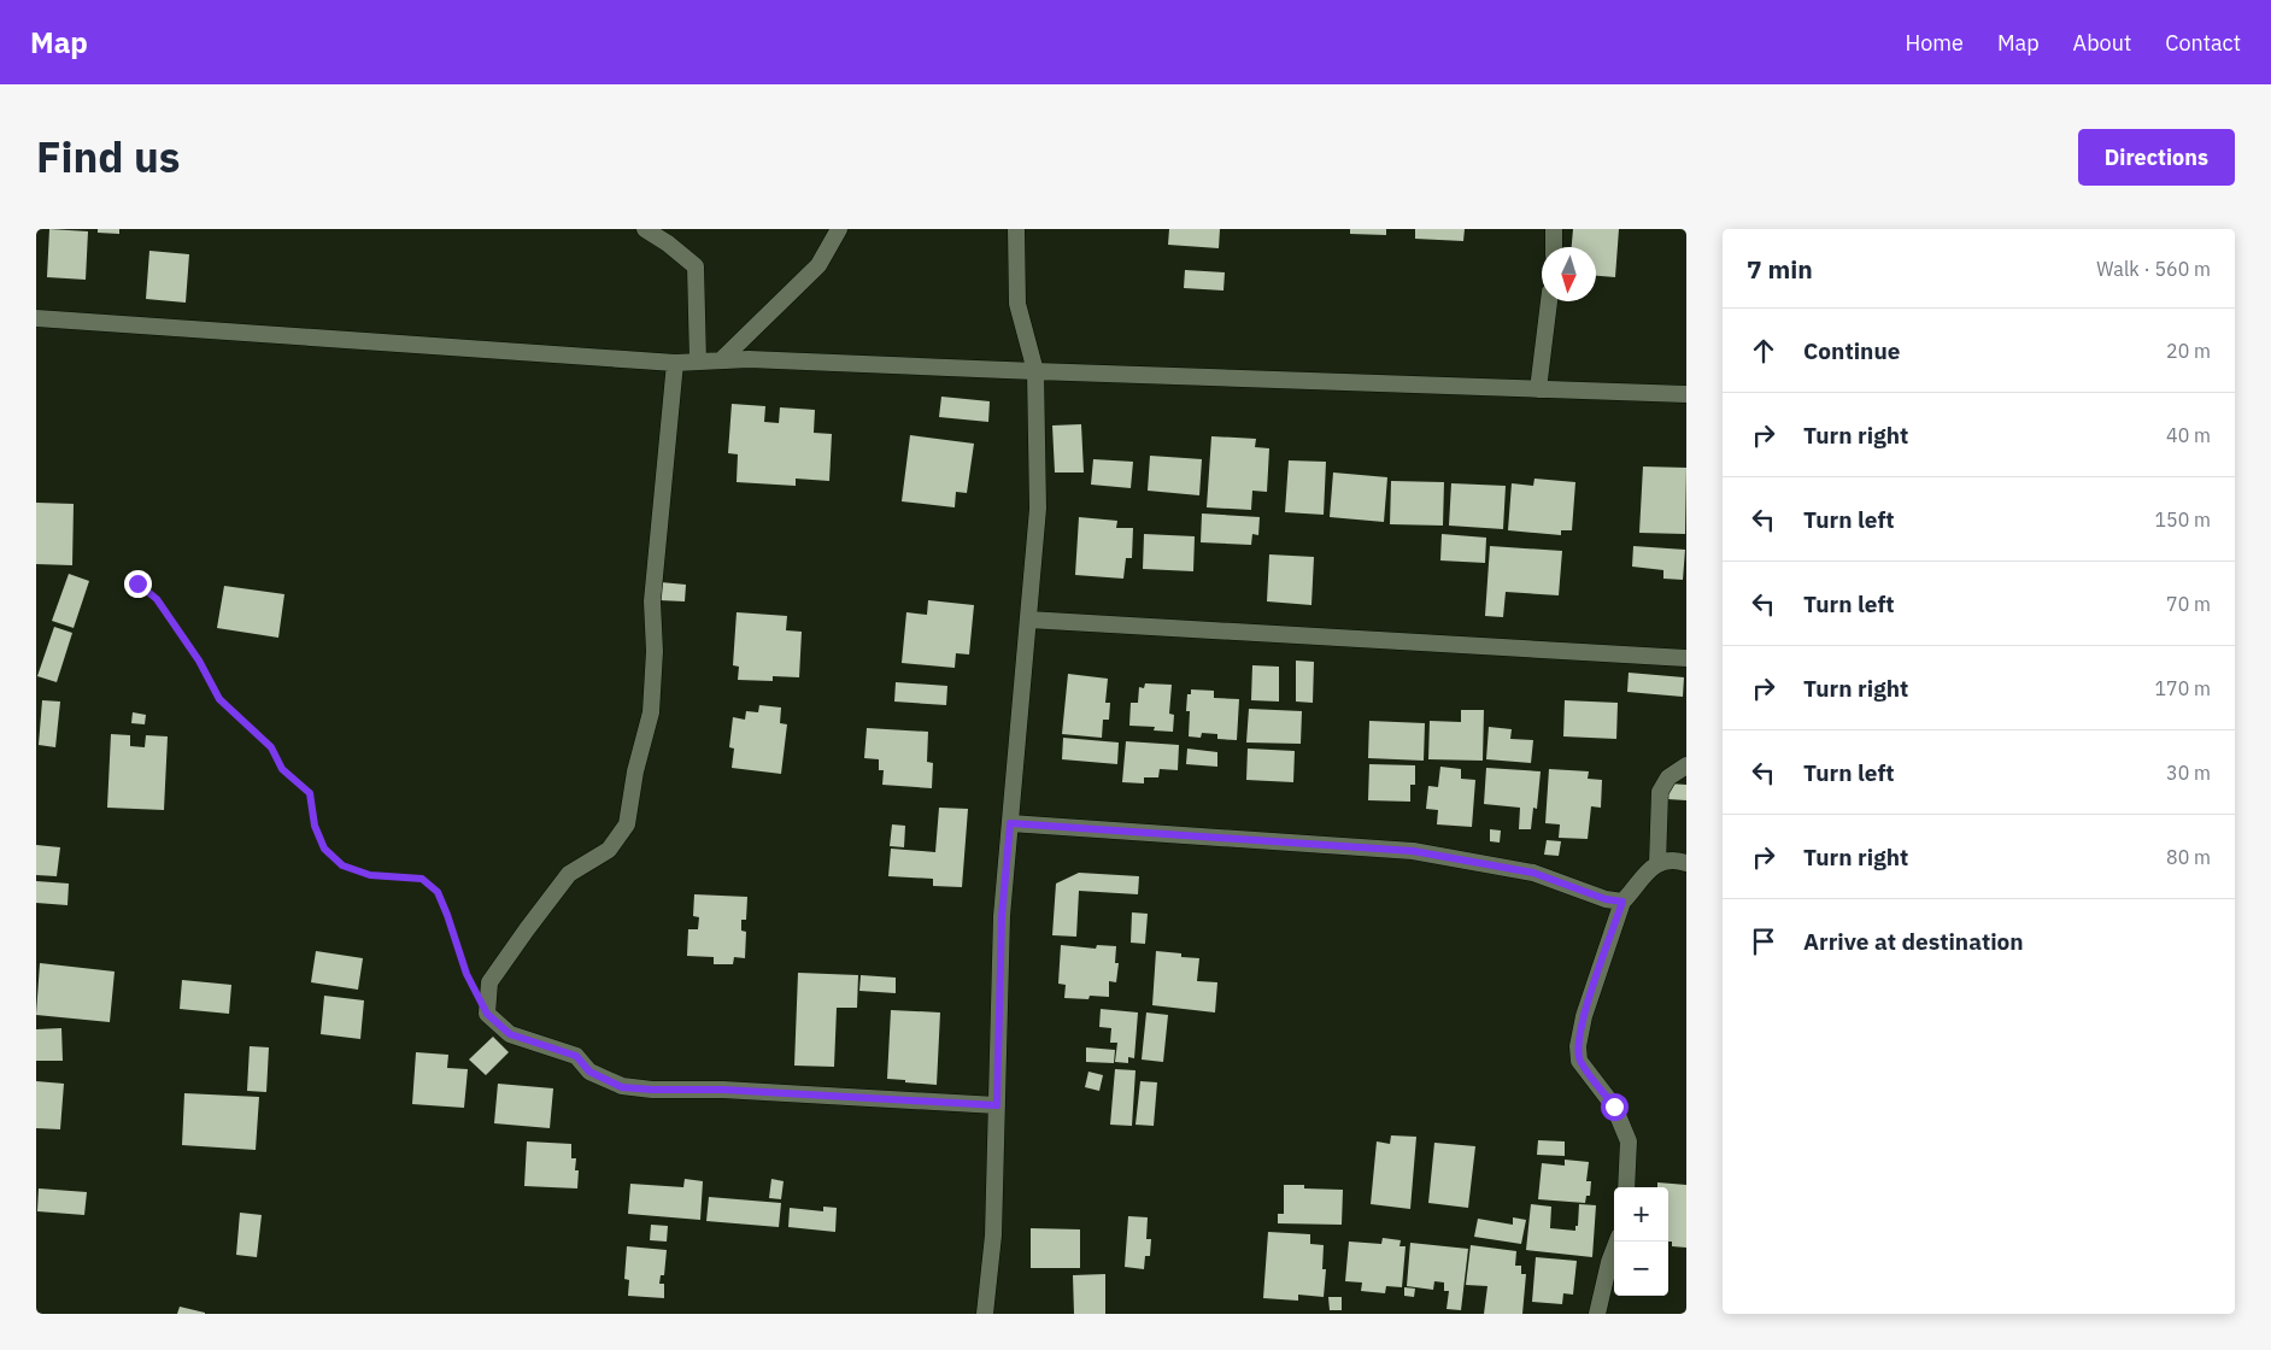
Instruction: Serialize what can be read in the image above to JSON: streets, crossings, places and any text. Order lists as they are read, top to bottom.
{
  "north": "bottom",
  "page": {
    "header": "Map",
    "nav": [
      "Home",
      "Map",
      "About",
      "Contact"
    ],
    "title": "Find us",
    "buttons": "Directions",
    "heading": ["7 min", "Walk · 560 m"],
    "list": [
      ["Continue", "20 m"],
      ["Turn right", "40 m"],
      ["Turn left", "150 m"],
      ["Turn left", "70 m"],
      ["Turn right", "170 m"],
      ["Turn left", "30 m"],
      ["Turn right", "80 m"],
      "Arrive at destination"
    ],
    "map_buttons": ["+", "−"]
  }
}
